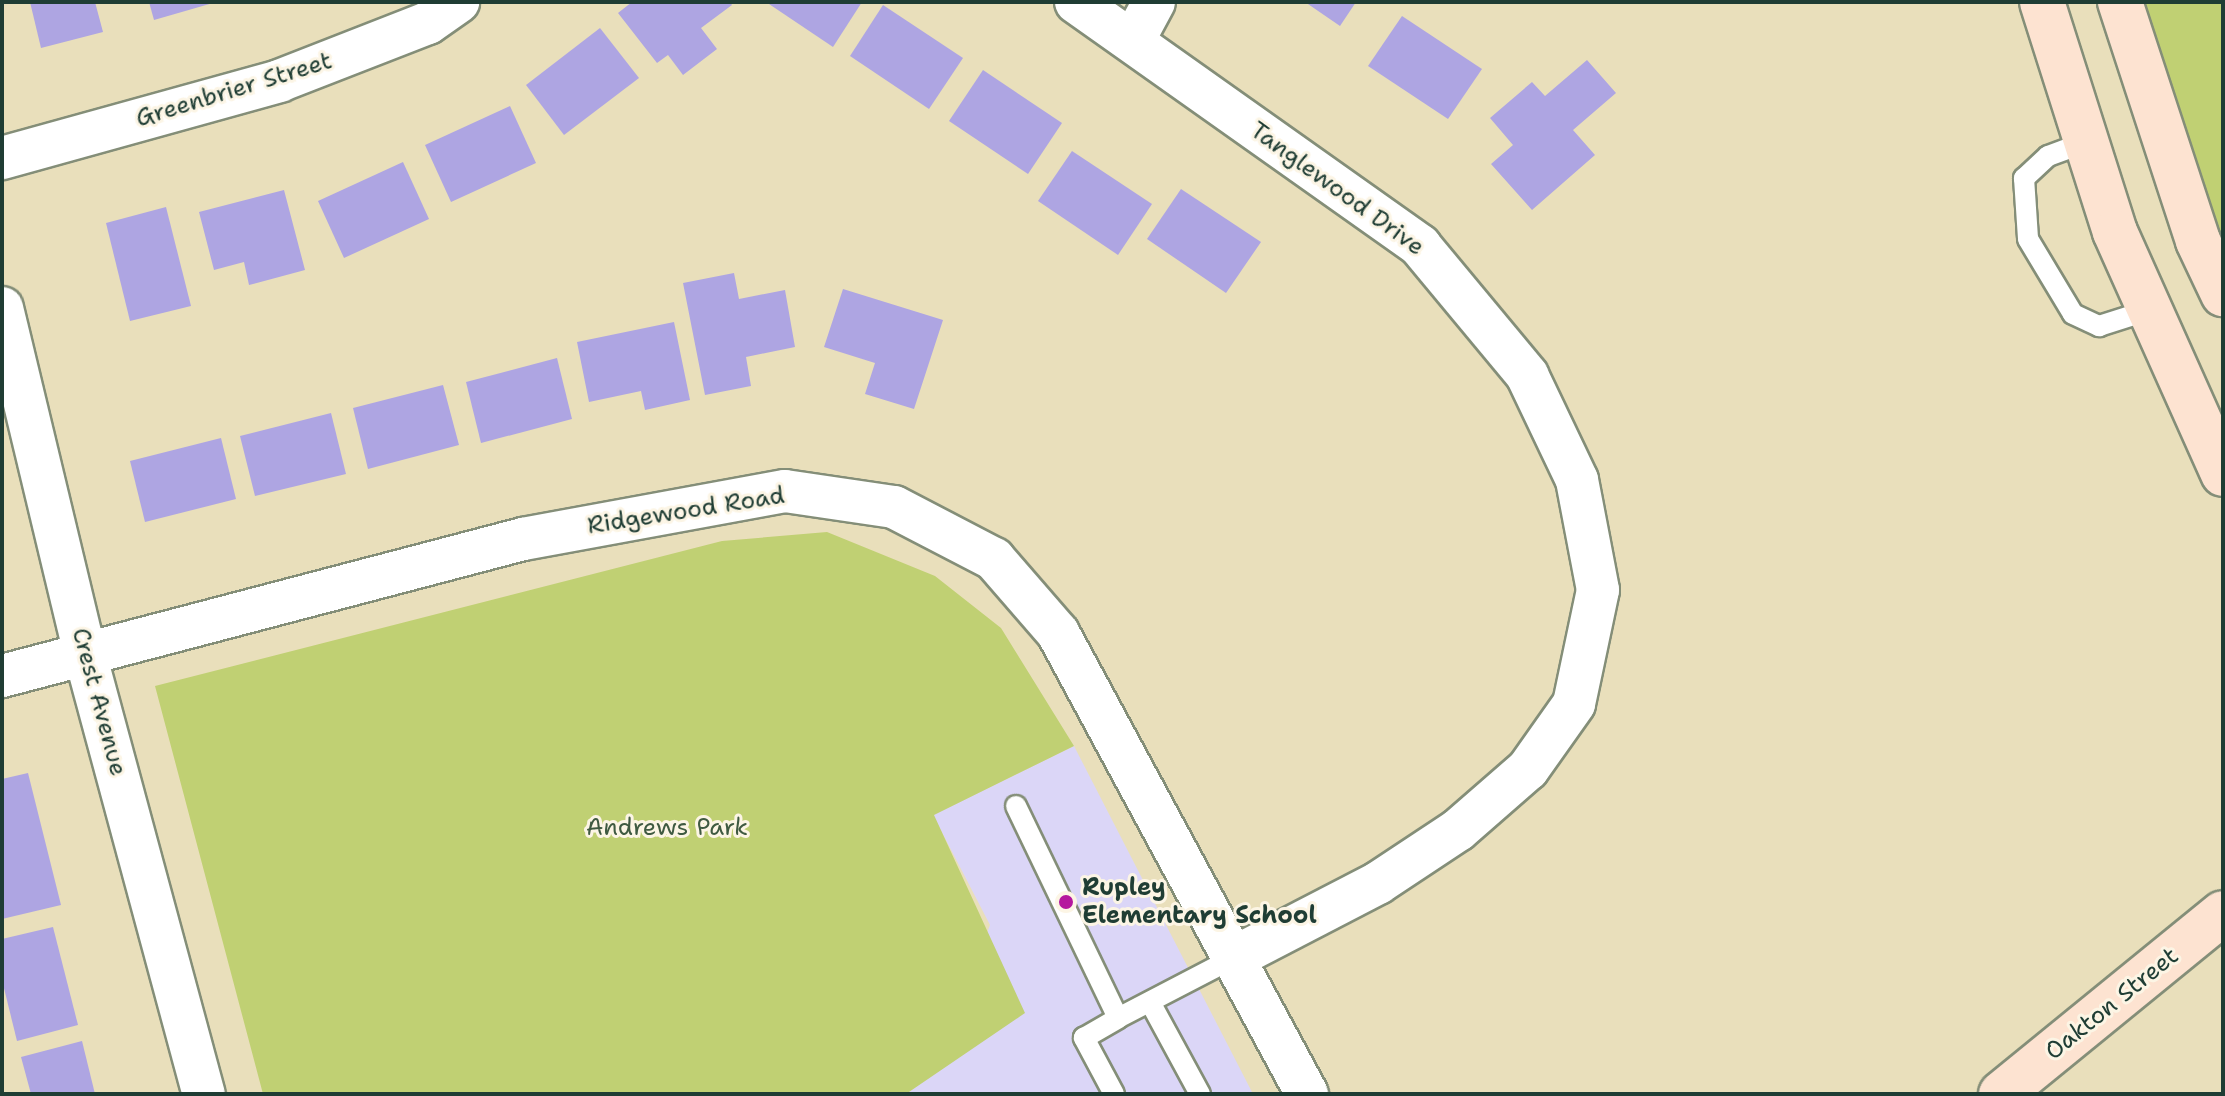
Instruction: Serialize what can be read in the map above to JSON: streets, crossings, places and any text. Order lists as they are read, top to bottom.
{
  "streets": {
    "main road": ["Oakton Street"],
    "street": [
      "Greenbrier Street",
      "Tanglewood Drive",
      "Ridgewood Road",
      "Crest Avenue"
    ]
  },
  "crossings": [
    ["Tanglewood Drive", "Ridgewood Road"],
    ["Ridgewood Road", "Crest Avenue"]
  ],
  "parks": ["Andrews Park"],
  "places": ["Rupley Elementary School"]
}
